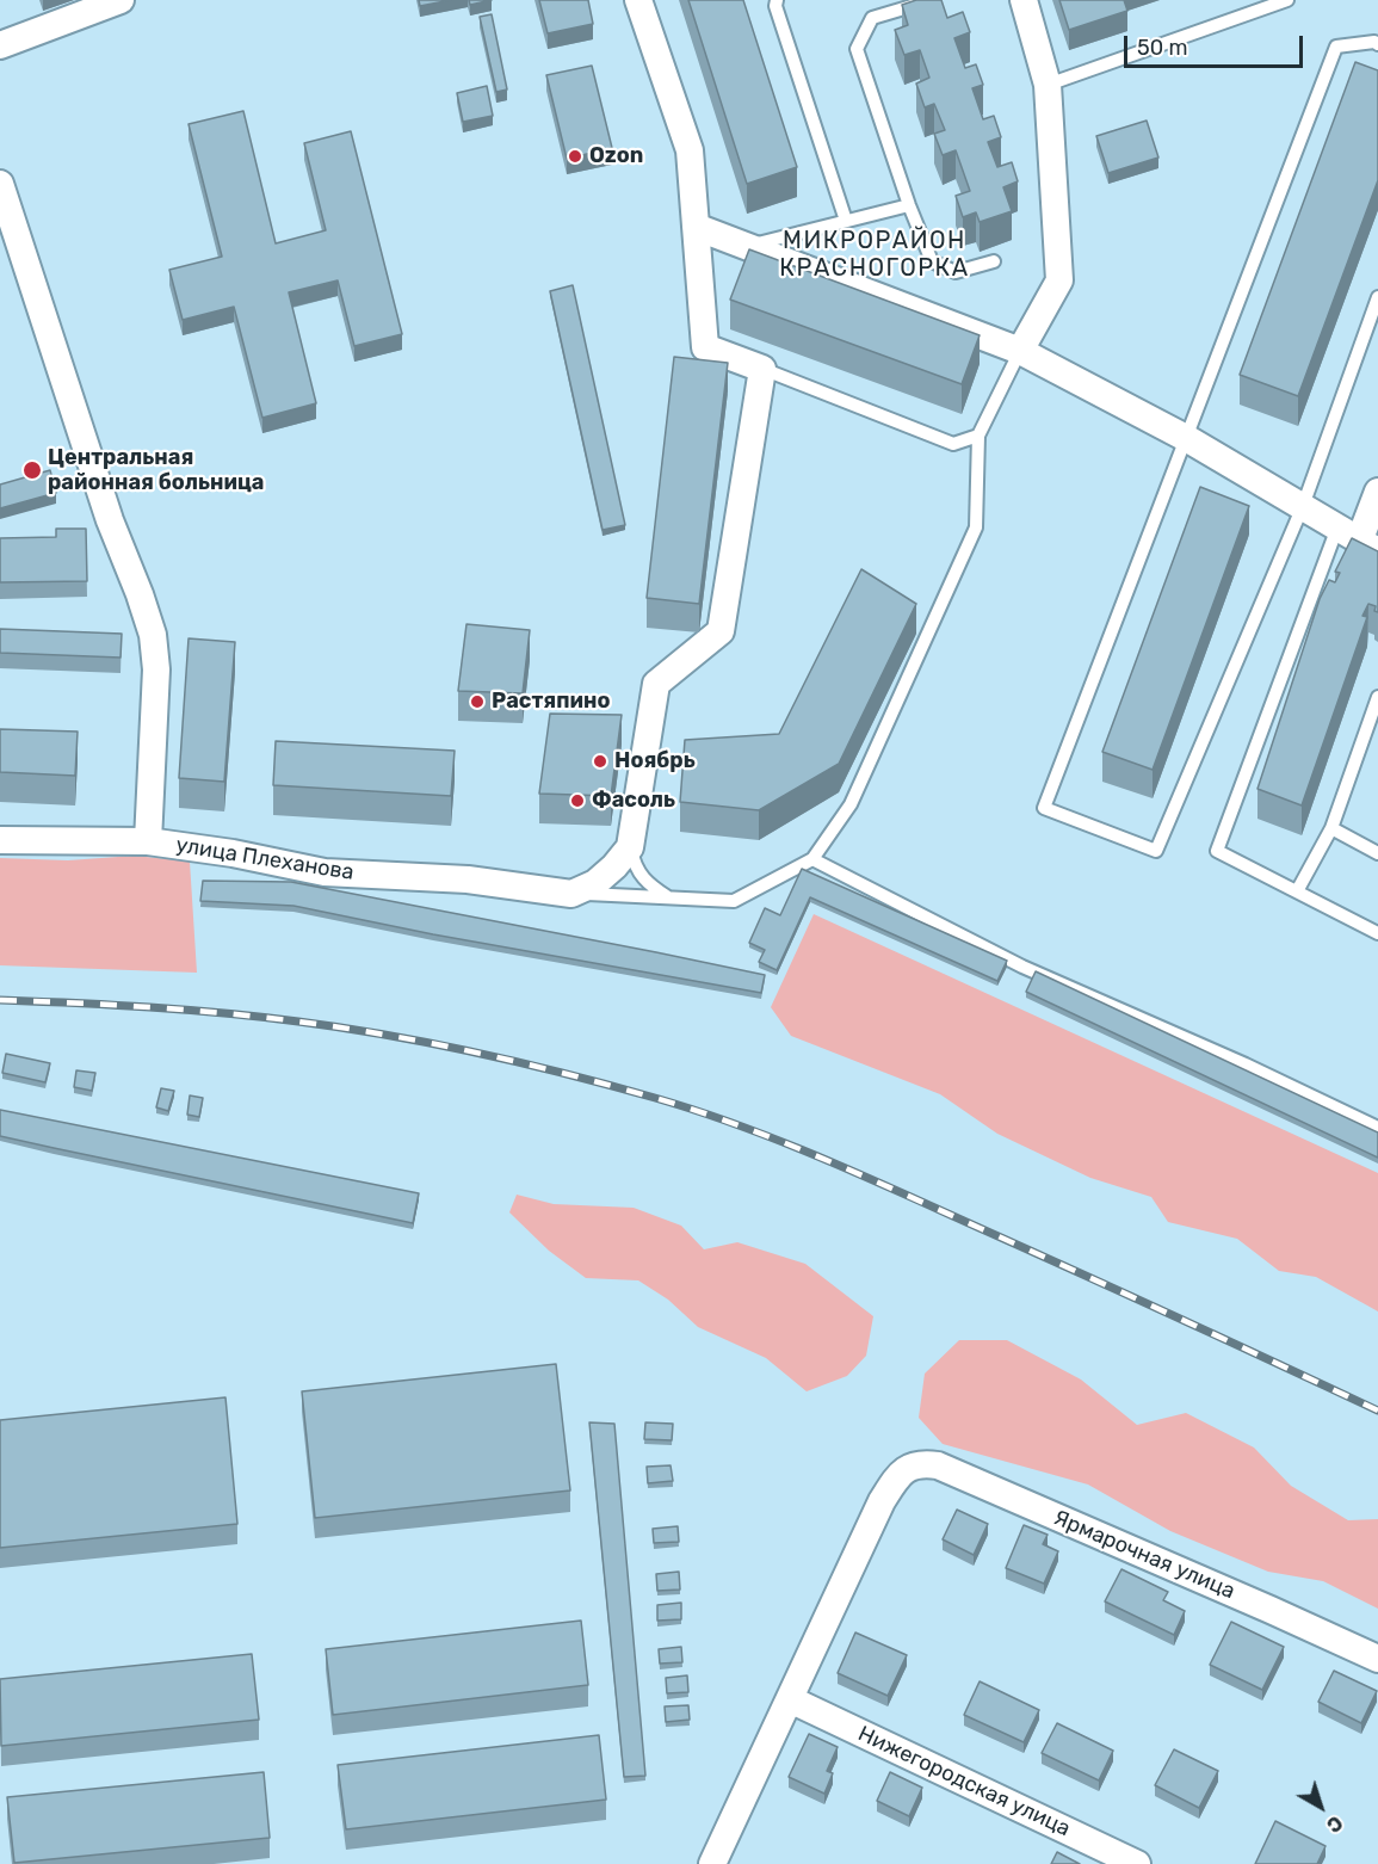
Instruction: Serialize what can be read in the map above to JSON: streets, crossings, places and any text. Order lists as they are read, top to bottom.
{
  "streets": {
    "street": ["улица Плеханова", "Ярмарочная улица", "Нижегородская улица"]
  },
  "crossings": [
    ["Ярмарочная улица", "Нижегородская улица"]
  ],
  "districts": ["МИКРОРАЙОН КРАСНОГОРКА"],
  "places": [
    "Ozon",
    "Центральная районная больница",
    "Растяпино",
    "Ноябрь",
    "Фасоль"
  ],
  "scale_bar": "50 m",
  "north": "bottom right"
}
